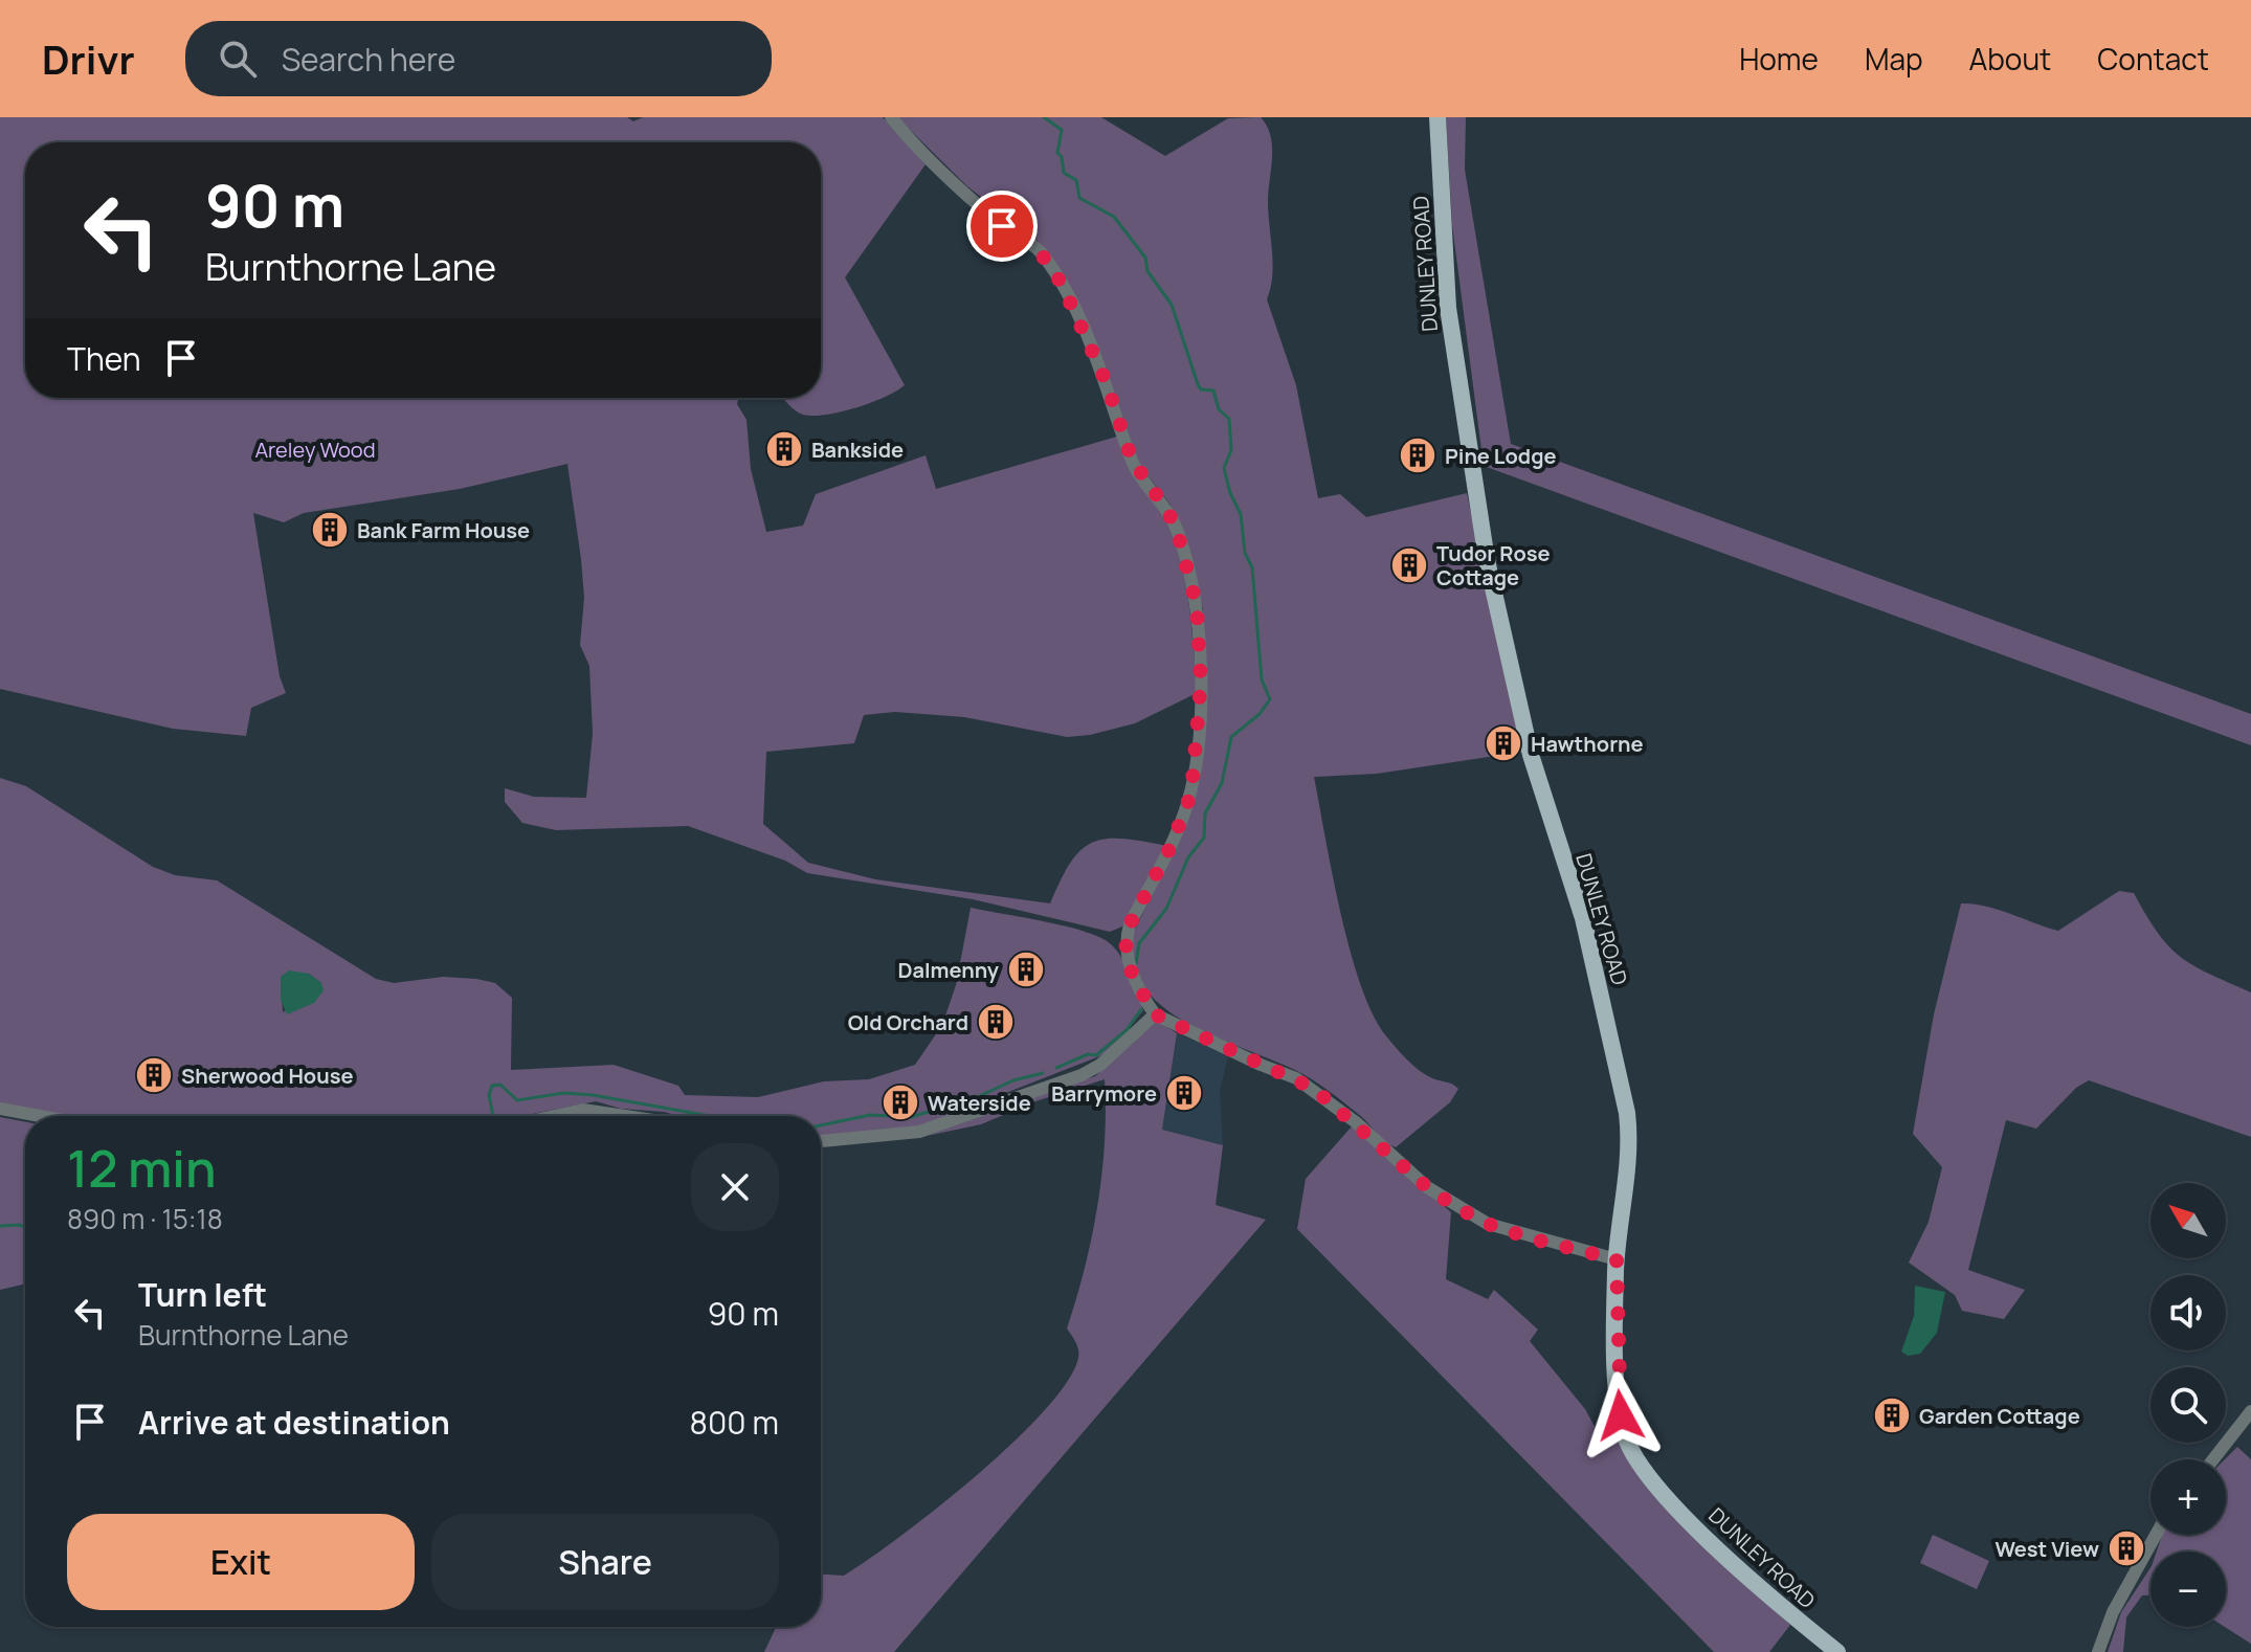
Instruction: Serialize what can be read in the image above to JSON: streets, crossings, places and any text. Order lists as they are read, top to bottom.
{
  "streets": {
    "main road": ["DUNLEY ROAD"]
  },
  "parks": ["Areley Wood"],
  "places": {
    "building": [
      "Bankside",
      "Pine Lodge",
      "Bank Farm House",
      "Tudor Rose Cottage",
      "Hawthorne",
      "Dalmenny",
      "Old Orchard",
      "Sherwood House",
      "Barrymore",
      "Waterside",
      "Garden Cottage",
      "West View"
    ]
  },
  "north": "top left",
  "page": {
    "header": "Drivr",
    "search": "Search here",
    "nav": [
      "Home",
      "Map",
      "About",
      "Contact"
    ],
    "turn": ["90 m", "Burnthorne Lane"],
    "then": "Then",
    "heading": ["12 min", "890 m · 15:18"],
    "map_buttons": ["+", "−"],
    "list": [
      {
        "name": "Turn left",
        "note": "Burnthorne Lane",
        "value": "90 m"
      },
      {
        "name": "Arrive at destination",
        "value": "800 m"
      }
    ],
    "buttons": ["Exit", "Share"]
  }
}
